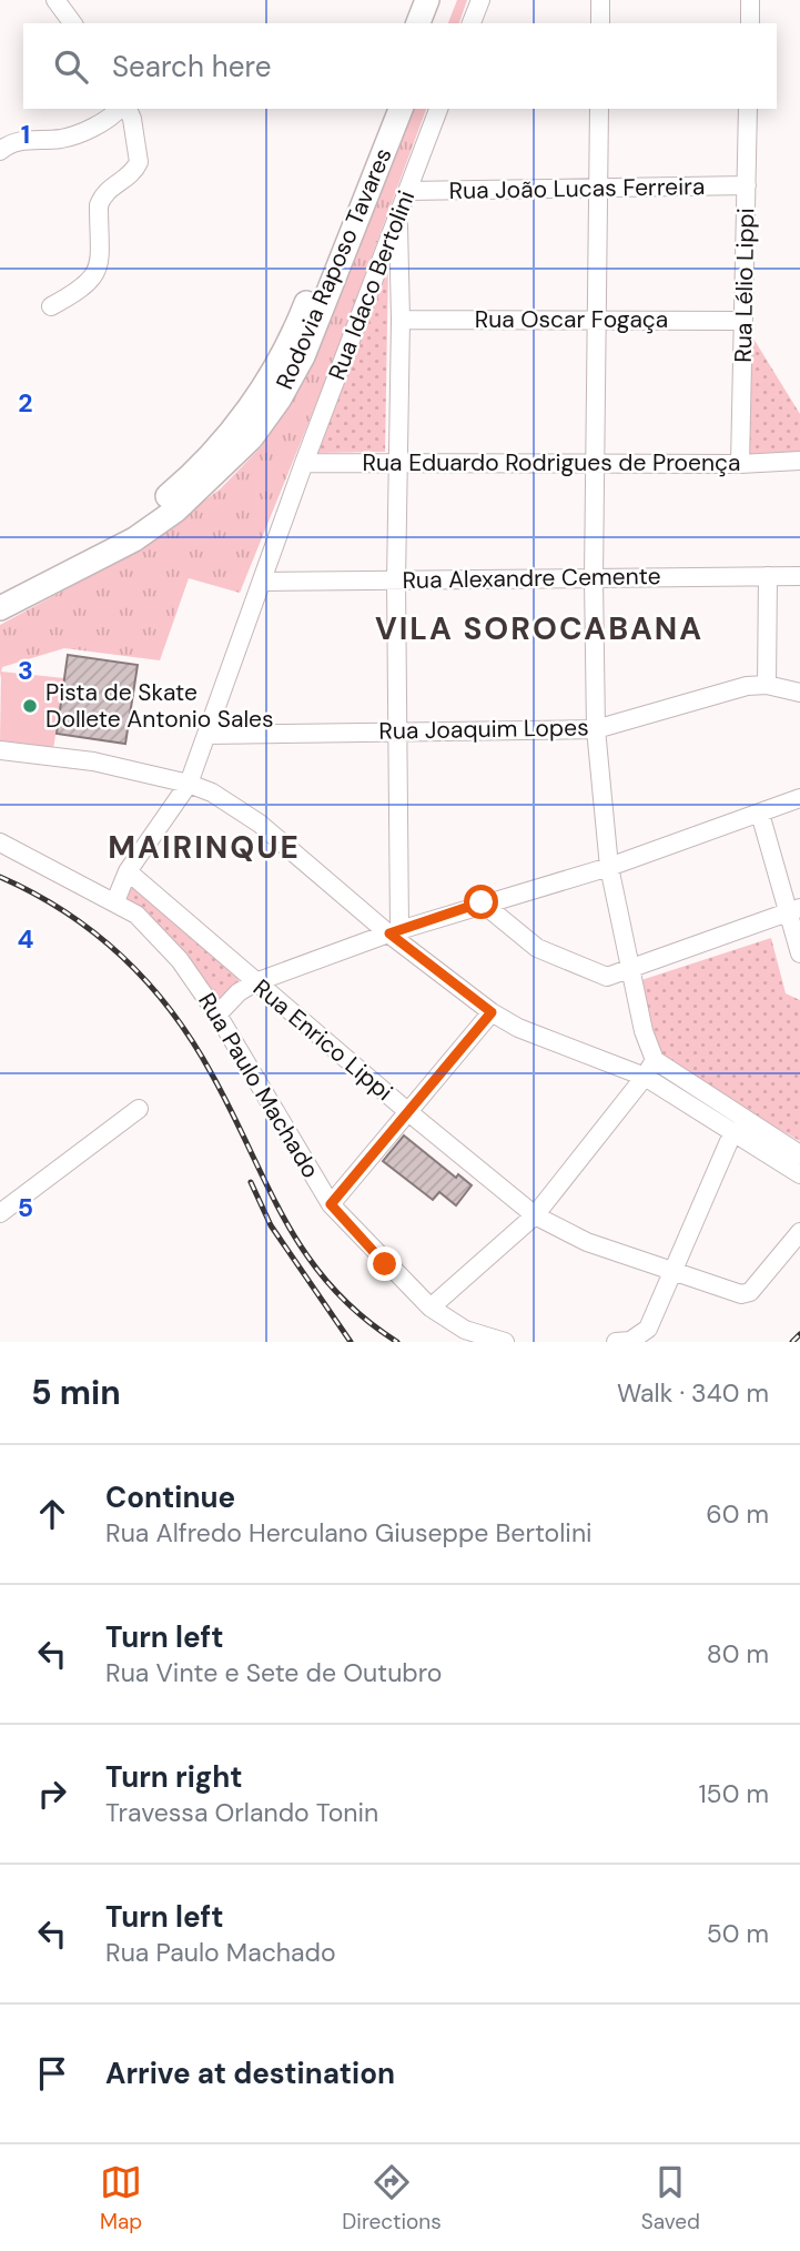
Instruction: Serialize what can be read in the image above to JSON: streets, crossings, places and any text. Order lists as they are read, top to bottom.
{
  "streets": {
    "highway": ["Rodovia Raposo Tavares"],
    "street": [
      "Rua João Lucas Ferreira",
      "Rua Idaco Bertolini",
      "Rua Lélio Lippi",
      "Rua Oscar Fogaça",
      "Rua Eduardo Rodrigues de Proença",
      "Rua Alexandre Cemente",
      "Rua Joaquim Lopes",
      "Rua Enrico Lippi",
      "Rua Paulo Machado"
    ]
  },
  "crossings": [
    ["Rua João Lucas Ferreira", "Rua Idaco Bertolini"],
    ["Rua João Lucas Ferreira", "Rua Lélio Lippi"],
    ["Rua Idaco Bertolini", "Rua Eduardo Rodrigues de Proença"],
    ["Rua Idaco Bertolini", "Rua Alexandre Cemente"],
    ["Rua Idaco Bertolini", "Rua Joaquim Lopes"],
    ["Rua Idaco Bertolini", "Rua Enrico Lippi"],
    ["Rua Idaco Bertolini", "Rua Paulo Machado"],
    ["Rua Lélio Lippi", "Rua Oscar Fogaça"],
    ["Rua Lélio Lippi", "Rua Eduardo Rodrigues de Proença"]
  ],
  "districts": ["VILA SOROCABANA", "MAIRINQUE"],
  "places": ["Pista de Skate Dollete Antonio Sales"],
  "page": {
    "search": "Search here",
    "heading": ["5 min", "Walk · 340 m"],
    "list": [
      ["Continue", "Rua Alfredo Herculano Giuseppe Bertolini", "60 m"],
      ["Turn left", "Rua Vinte e Sete de Outubro", "80 m"],
      ["Turn right", "Travessa Orlando Tonin", "150 m"],
      ["Turn left", "Rua Paulo Machado", "50 m"],
      "Arrive at destination"
    ],
    "nav": ["Map", "Directions", "Saved"]
  },
  "grid": {
    "rows": [
      "1",
      "2",
      "3",
      "4",
      "5"
    ]
  }
}
